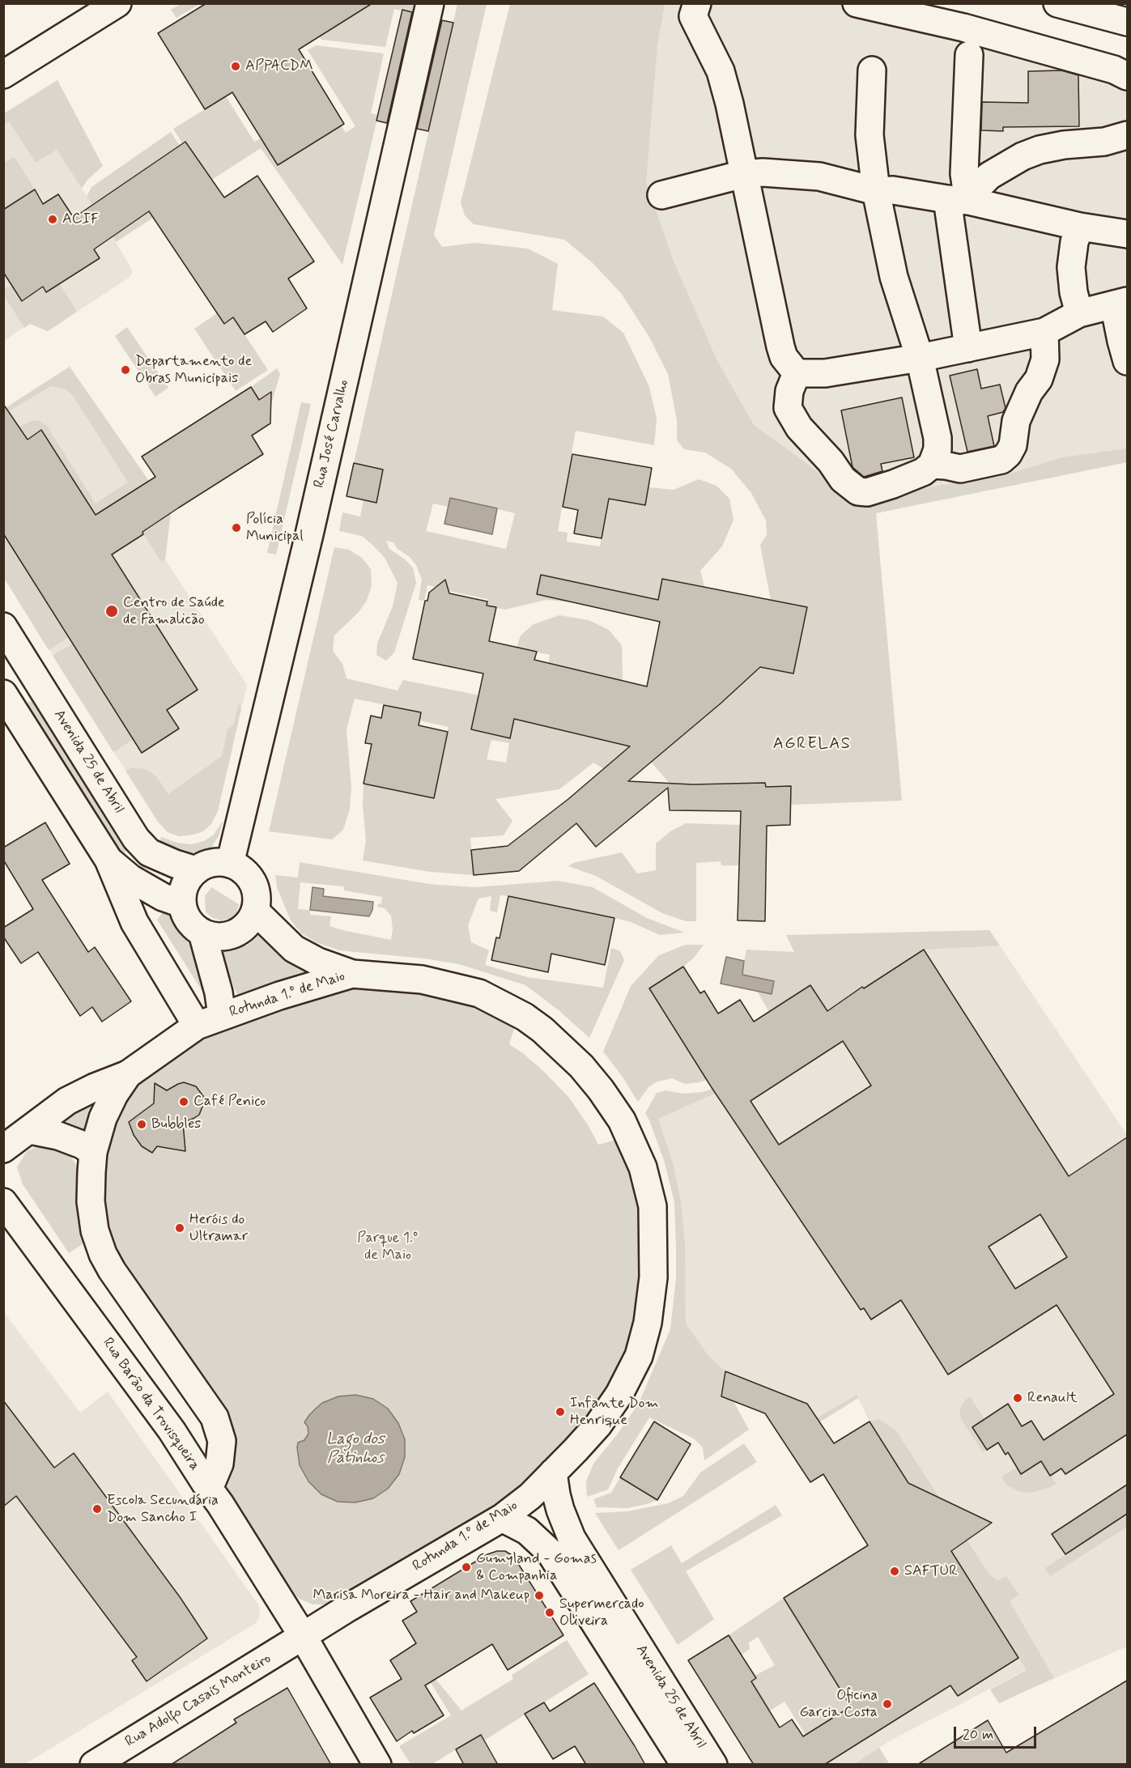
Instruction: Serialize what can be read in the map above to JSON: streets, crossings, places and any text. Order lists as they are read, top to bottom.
{
  "streets": {
    "main road": [
      "Rua José Carvalho",
      "Avenida 25 de Abril",
      "Rotunda 1.º de Maio",
      "Rua Barão da Trovisqueira",
      "Rua Adolfo Casais Monteiro"
    ]
  },
  "crossings": [
    ["Rua José Carvalho", "Avenida 25 de Abril"],
    ["Avenida 25 de Abril", "Rotunda 1.º de Maio"],
    ["Rotunda 1.º de Maio", "Rua Barão da Trovisqueira"],
    ["Rotunda 1.º de Maio", "Rua Adolfo Casais Monteiro"],
    ["Rua Barão da Trovisqueira", "Rua Adolfo Casais Monteiro"]
  ],
  "districts": ["AGRELAS"],
  "water": ["Lago dos Patinhos"],
  "parks": ["Parque 1.º de Maio"],
  "places": [
    "APPACDM",
    "ACIF",
    "Departamento de Obras Municipais",
    "Polícia Municipal",
    "Centro de Saúde de Famalicão",
    "Café Penico",
    "Bubbles",
    "Heróis do Ultramar",
    "Renault",
    "Infante Dom Henrique",
    "Escola Secundária Dom Sancho I",
    "Gumyland - Gomas & Companhia",
    "SAFTUR",
    "Marisa Moreira - Hair and Makeup",
    "Supermercado Oliveira",
    "Oficina Garcia Costa"
  ],
  "scale_bar": "20 m"
}
